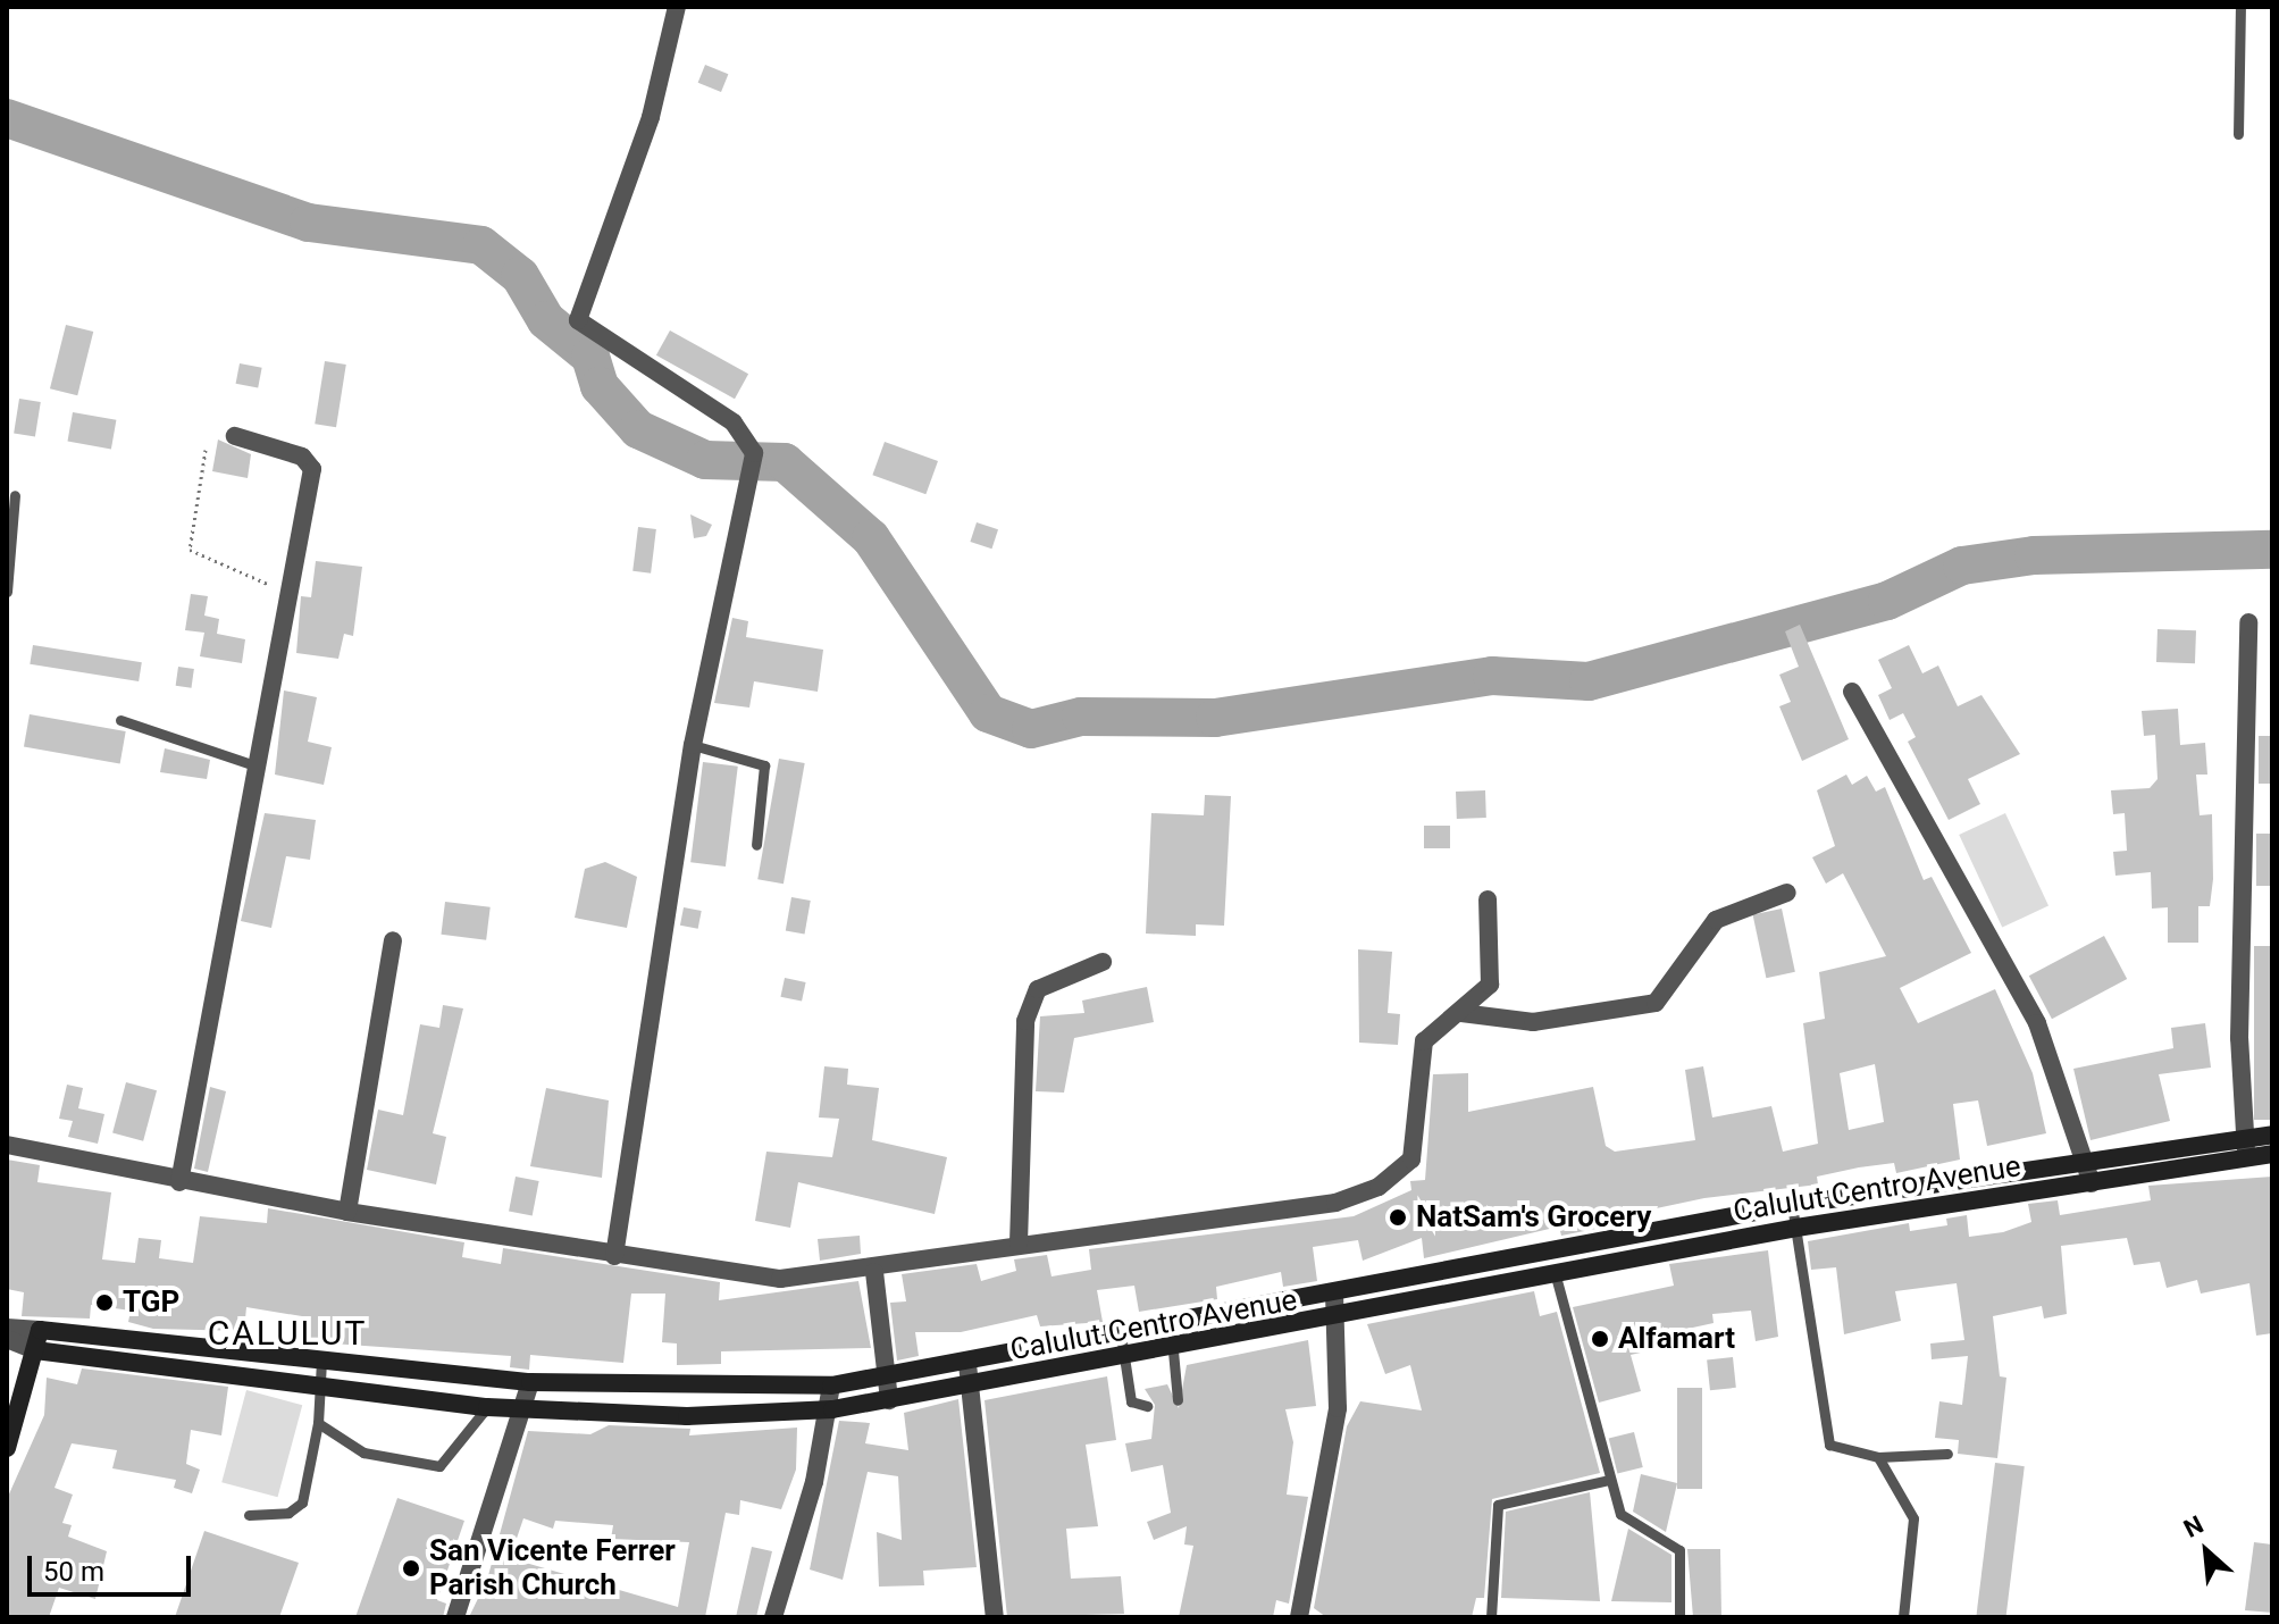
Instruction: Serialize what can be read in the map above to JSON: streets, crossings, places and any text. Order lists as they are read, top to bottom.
{
  "streets": {
    "main road": ["Calulut Centro Avenue"]
  },
  "districts": ["CALULUT"],
  "places": [
    "NatSam's Grocery",
    "TGP",
    "Alfamart",
    "San Vicente Ferrer Parish Church"
  ],
  "scale_bar": "50 m",
  "north": "top left"
}
